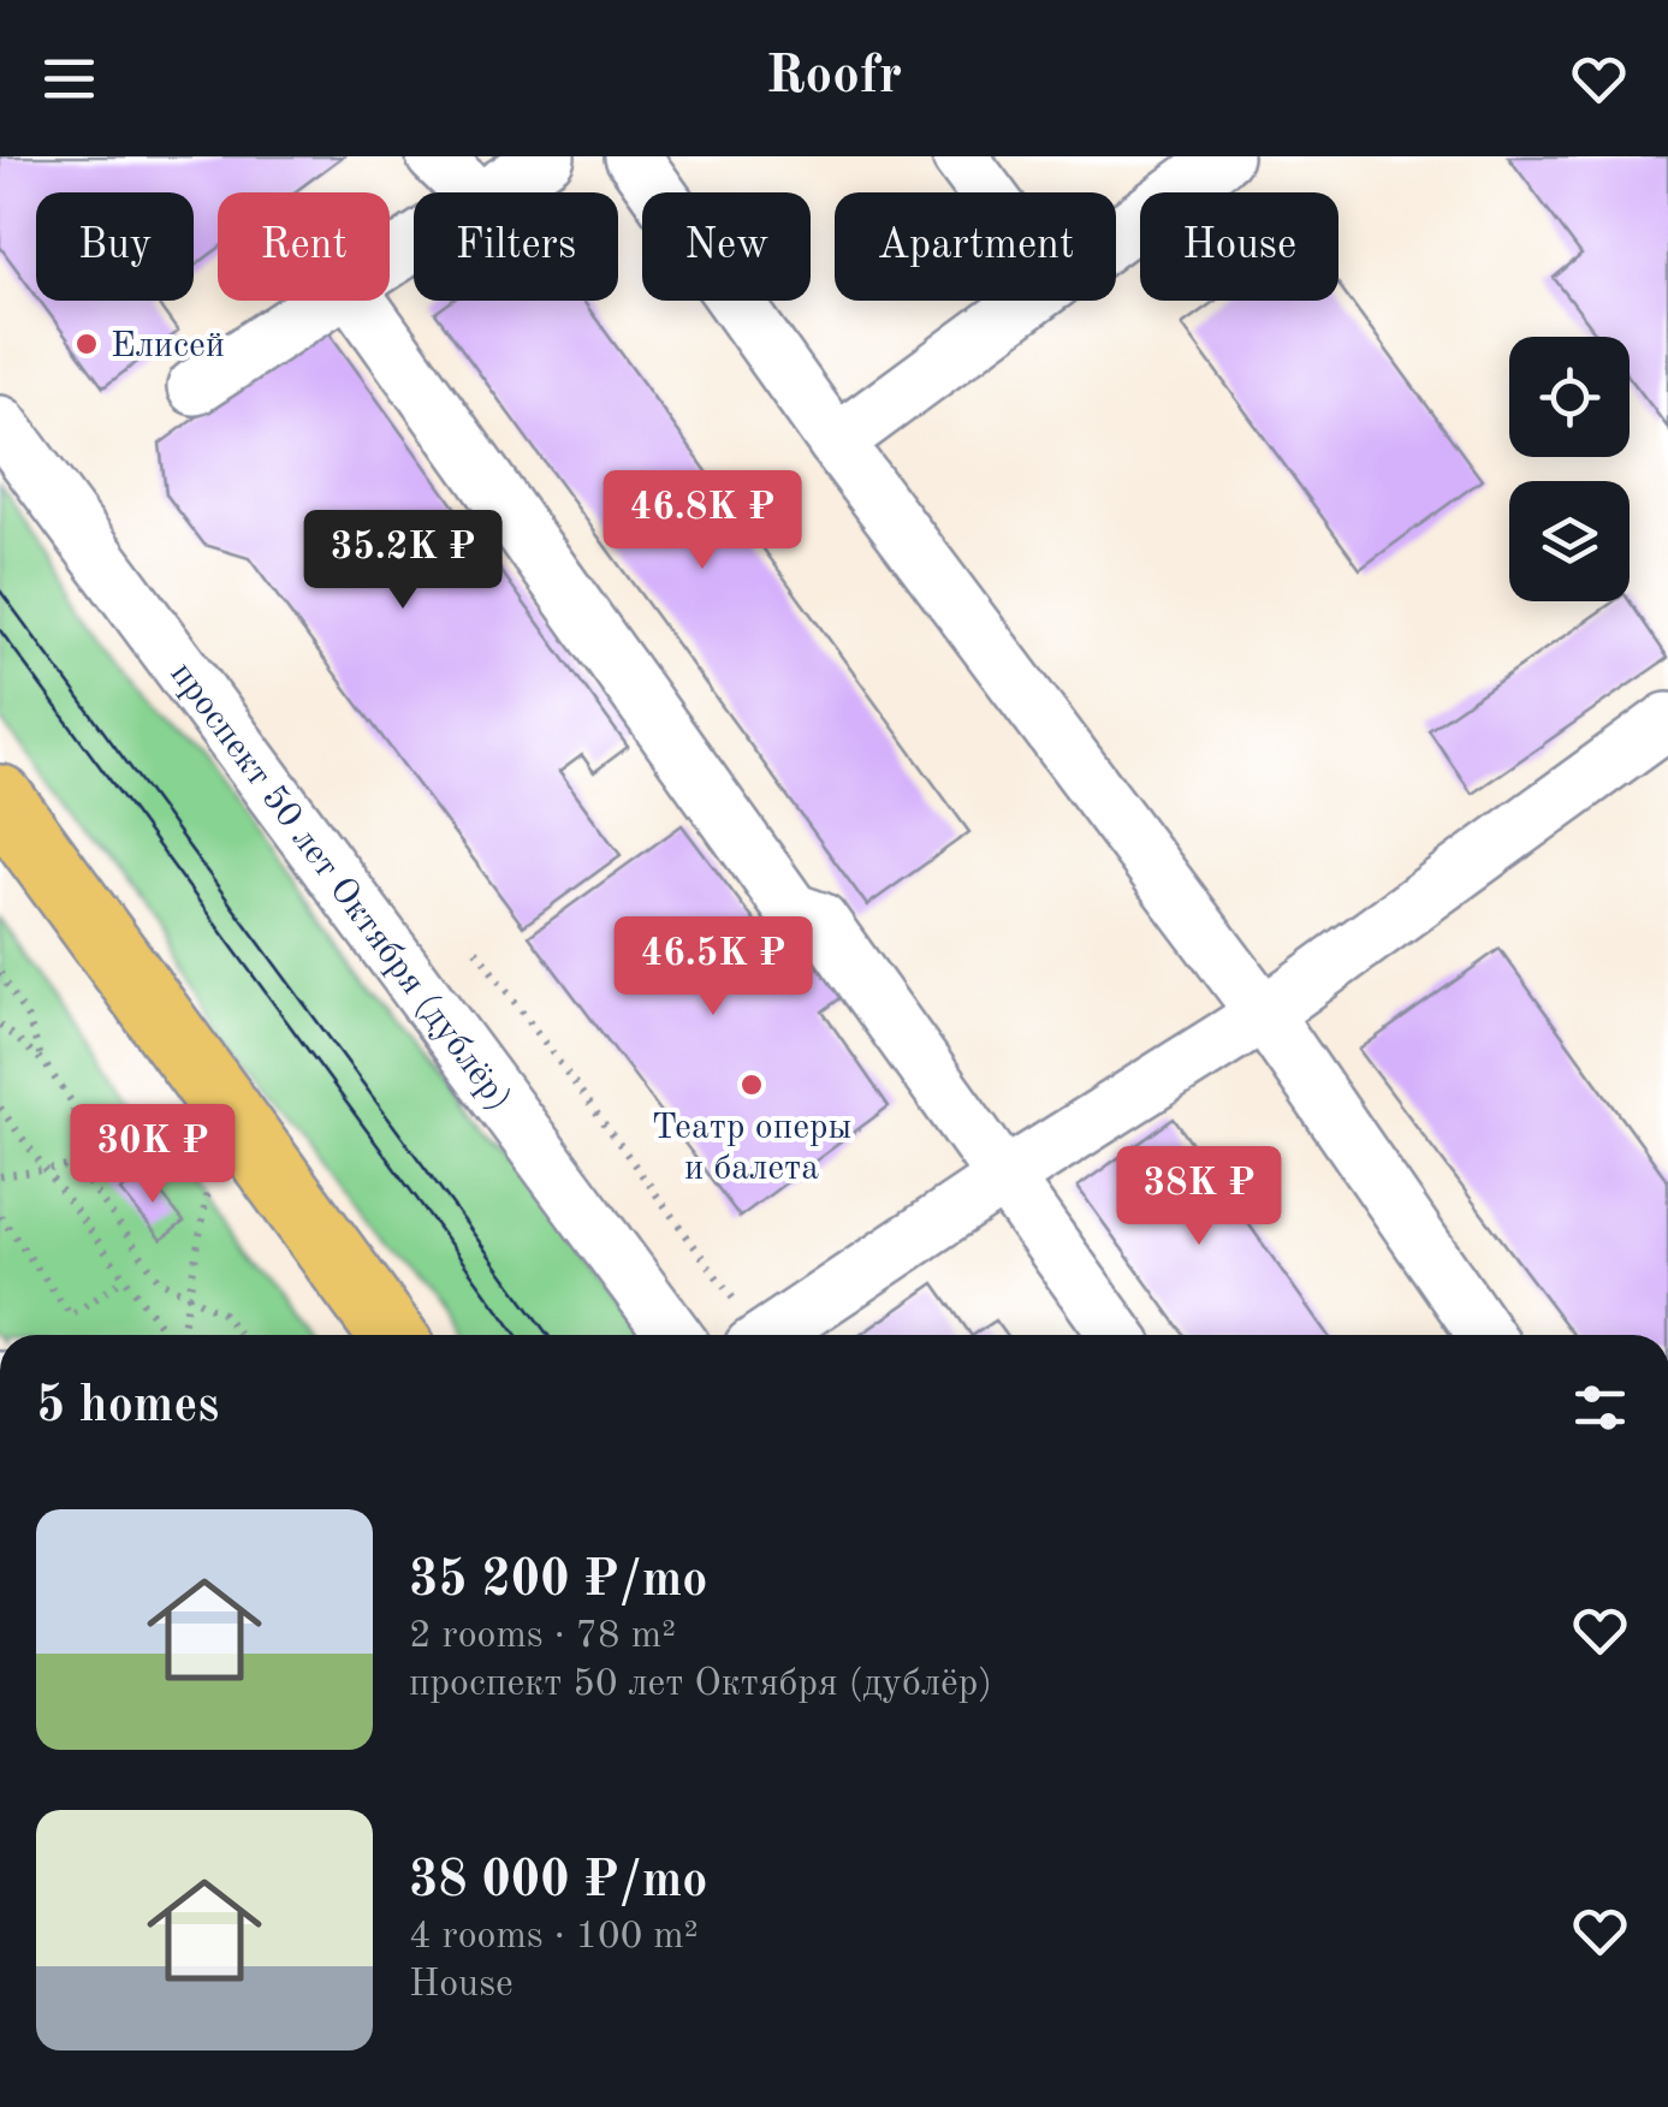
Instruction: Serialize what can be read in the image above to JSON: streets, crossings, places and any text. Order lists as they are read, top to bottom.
{
  "streets": {
    "street": ["проспект 50 лет Октября (дублёр)"]
  },
  "places": ["Елисей", "Театр оперы и балета"],
  "page": {
    "header": "Roofr",
    "chip": [
      "Buy",
      "Rent",
      "Filters",
      "New",
      "Apartment",
      "House"
    ],
    "price": [
      "46.8K ₽",
      "35.2K ₽",
      "46.5K ₽",
      "30K ₽",
      "38K ₽"
    ],
    "heading": "5 homes",
    "list": [
      {
        "name": "35 200 ₽/mo",
        "note": "2 rooms · 78 m² · проспект 50 лет Октября (дублёр)"
      },
      {
        "name": "38 000 ₽/mo",
        "note": "4 rooms · 100 m² · House"
      }
    ]
  }
}
